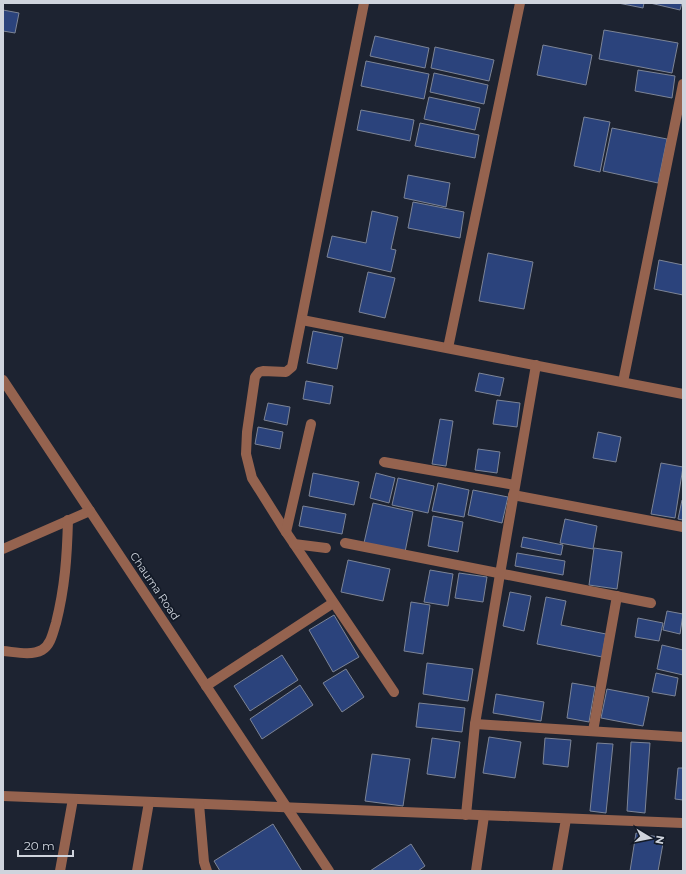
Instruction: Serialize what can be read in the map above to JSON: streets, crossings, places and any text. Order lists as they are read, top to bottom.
{
  "streets": {
    "street": ["Chauma Road"]
  },
  "scale_bar": "20 m",
  "north": "right"
}
